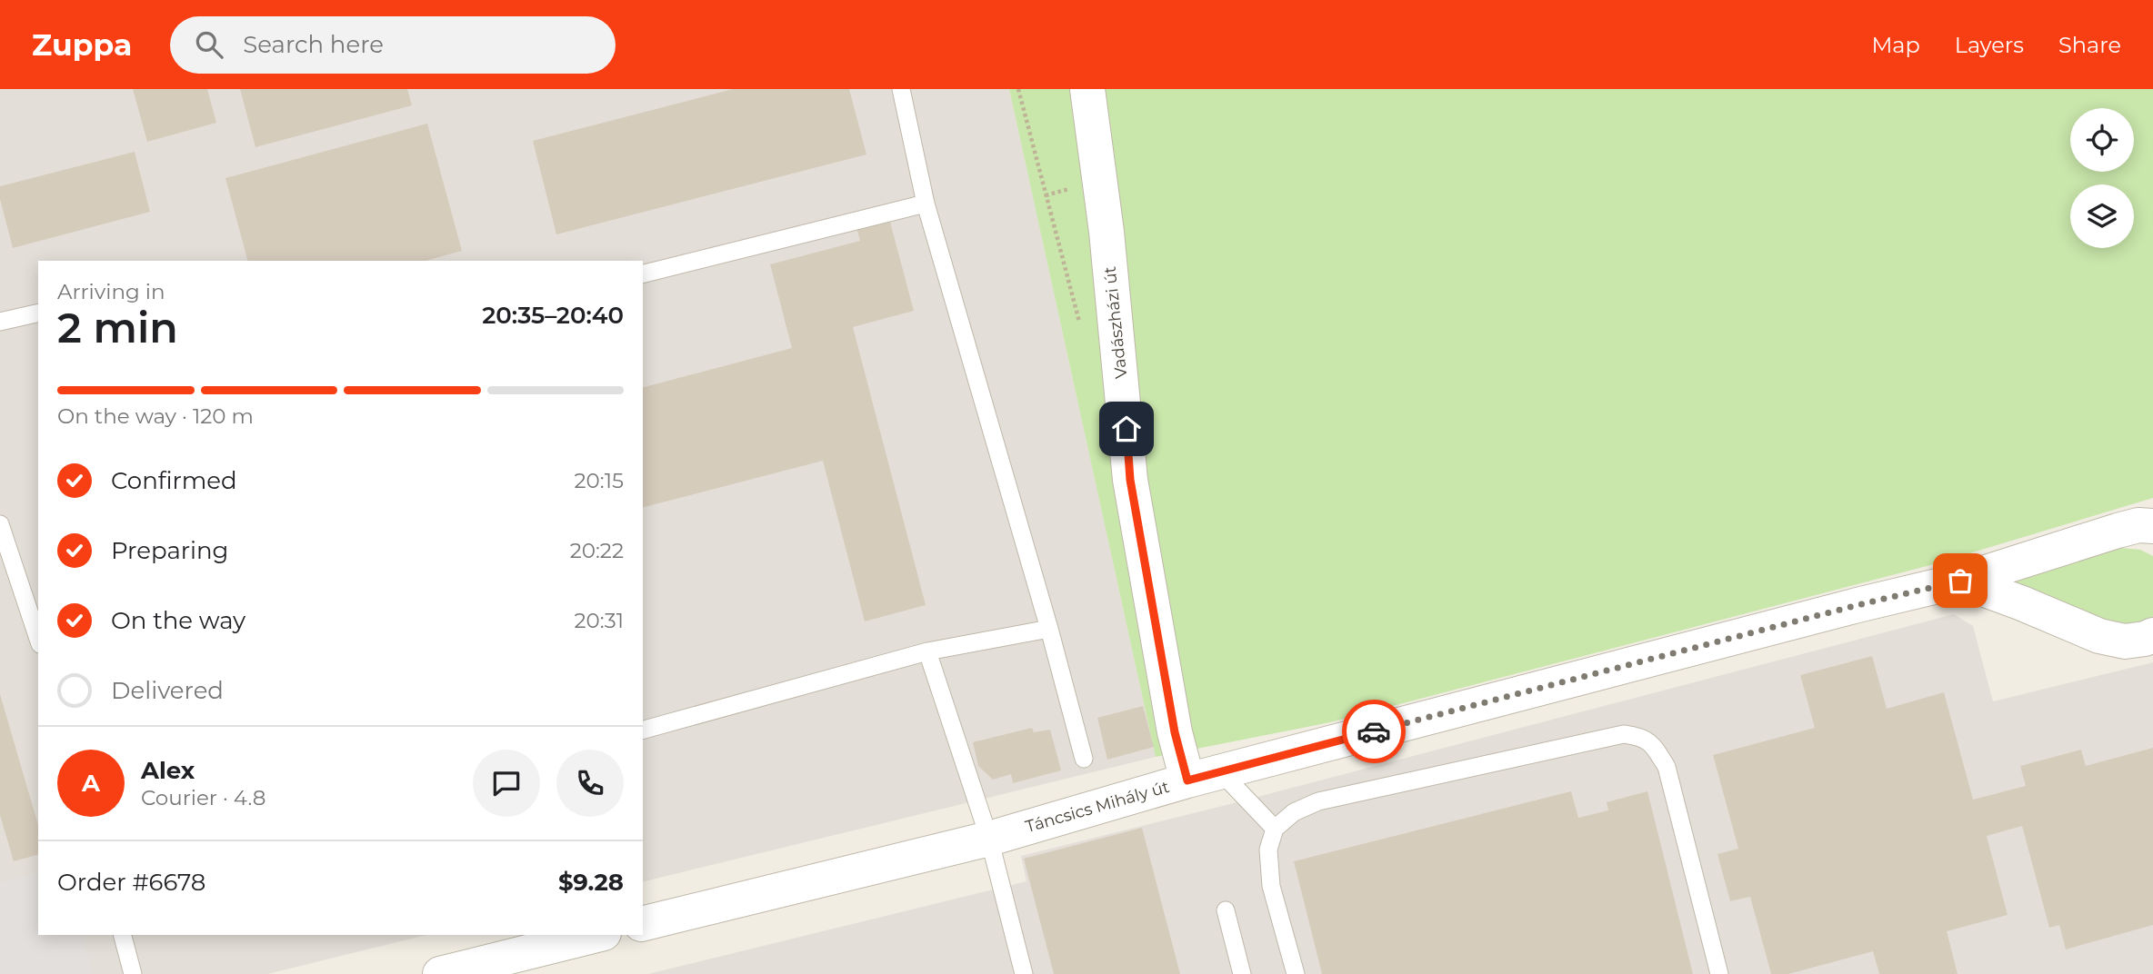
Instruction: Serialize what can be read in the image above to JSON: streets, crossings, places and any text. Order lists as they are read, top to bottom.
{
  "streets": {
    "street": ["Vadászházi út", "Táncsics Mihály út"]
  },
  "crossings": [
    ["Vadászházi út", "Táncsics Mihály út"]
  ],
  "page": {
    "header": "Zuppa",
    "search": "Search here",
    "nav": ["Map", "Layers", "Share"],
    "heading": ["2 min", "Arriving in", "20:35–20:40"],
    "panel": [
      "Alex",
      "Courier · 4.8",
      "Order #6678",
      "$9.28"
    ],
    "bar": "On the way · 120 m",
    "list": [
      ["Confirmed", "20:15"],
      ["Preparing", "20:22"],
      ["On the way", "20:31"],
      "Delivered"
    ],
    "round": "A"
  }
}
